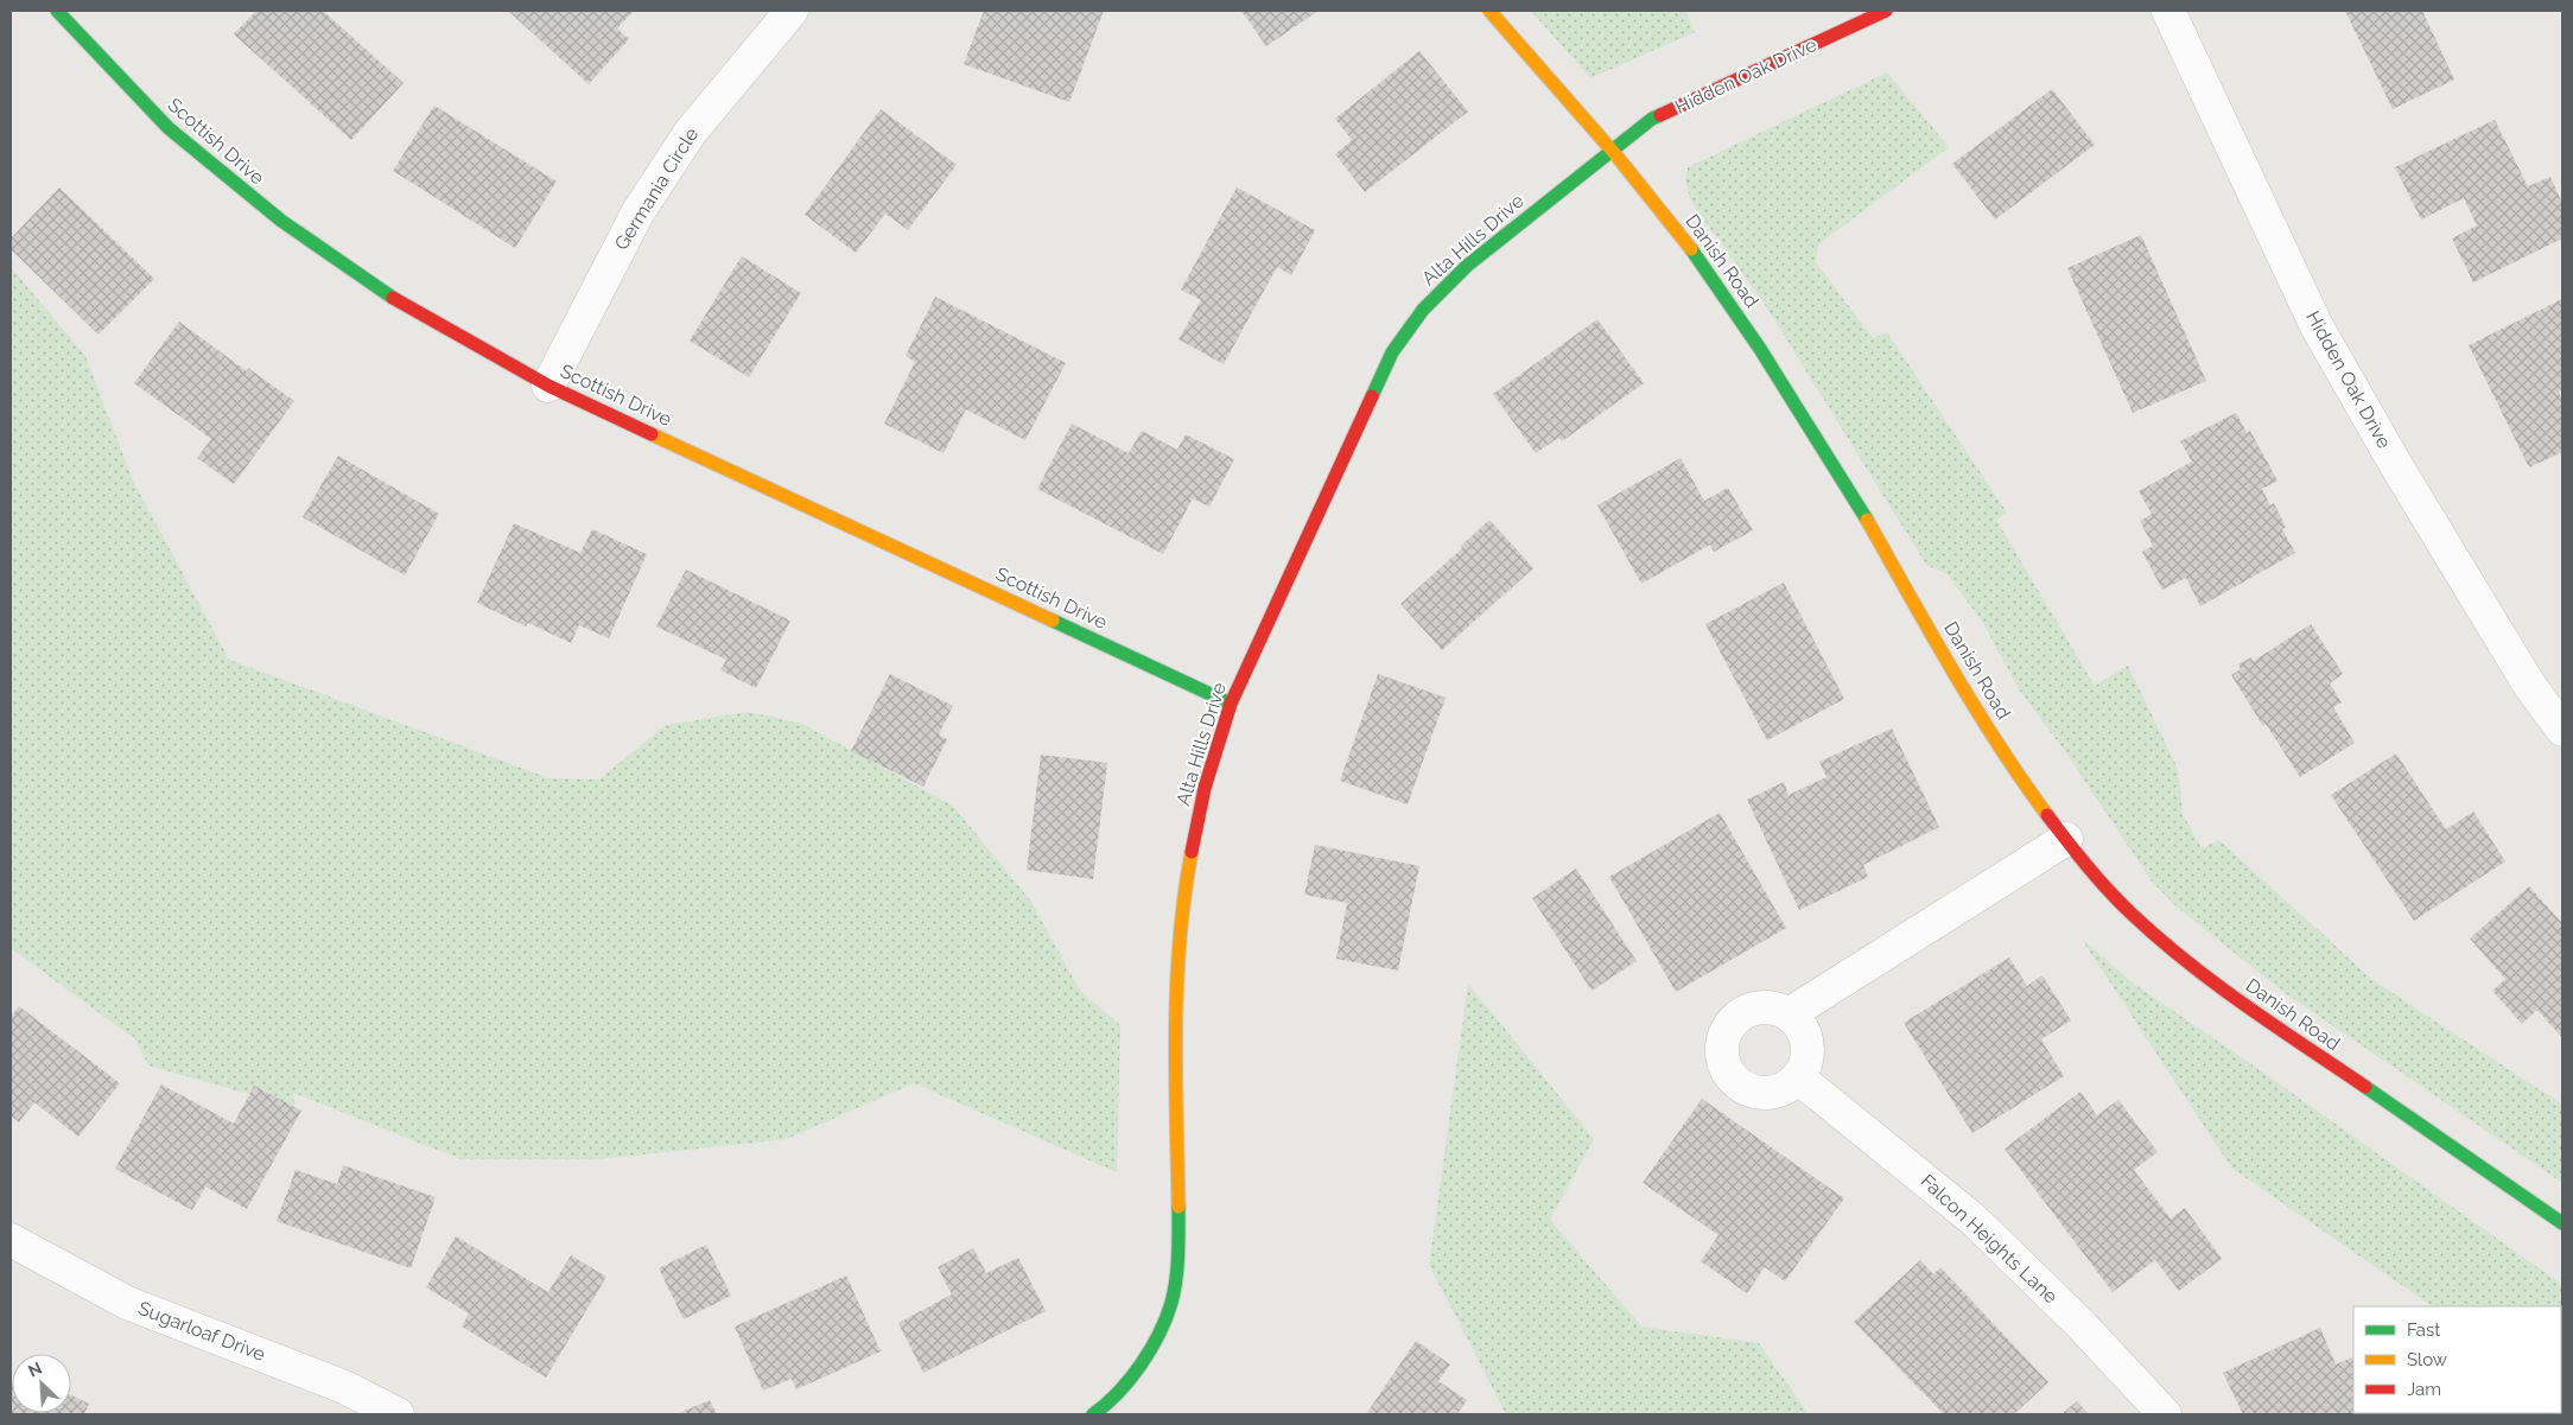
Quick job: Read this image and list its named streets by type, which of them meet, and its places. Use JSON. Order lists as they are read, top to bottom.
{
  "streets": {
    "street": [
      "Hidden Oak Drive",
      "Scottish Drive",
      "Germania Circle",
      "Alta Hills Drive",
      "Danish Road",
      "Falcon Heights Lane",
      "Sugarloaf Drive"
    ]
  },
  "crossings": [
    ["Hidden Oak Drive", "Alta Hills Drive"],
    ["Hidden Oak Drive", "Danish Road"],
    ["Scottish Drive", "Germania Circle"],
    ["Scottish Drive", "Alta Hills Drive"],
    ["Alta Hills Drive", "Danish Road"]
  ],
  "legend": ["Fast", "Slow", "Jam"],
  "north": "top left"
}
